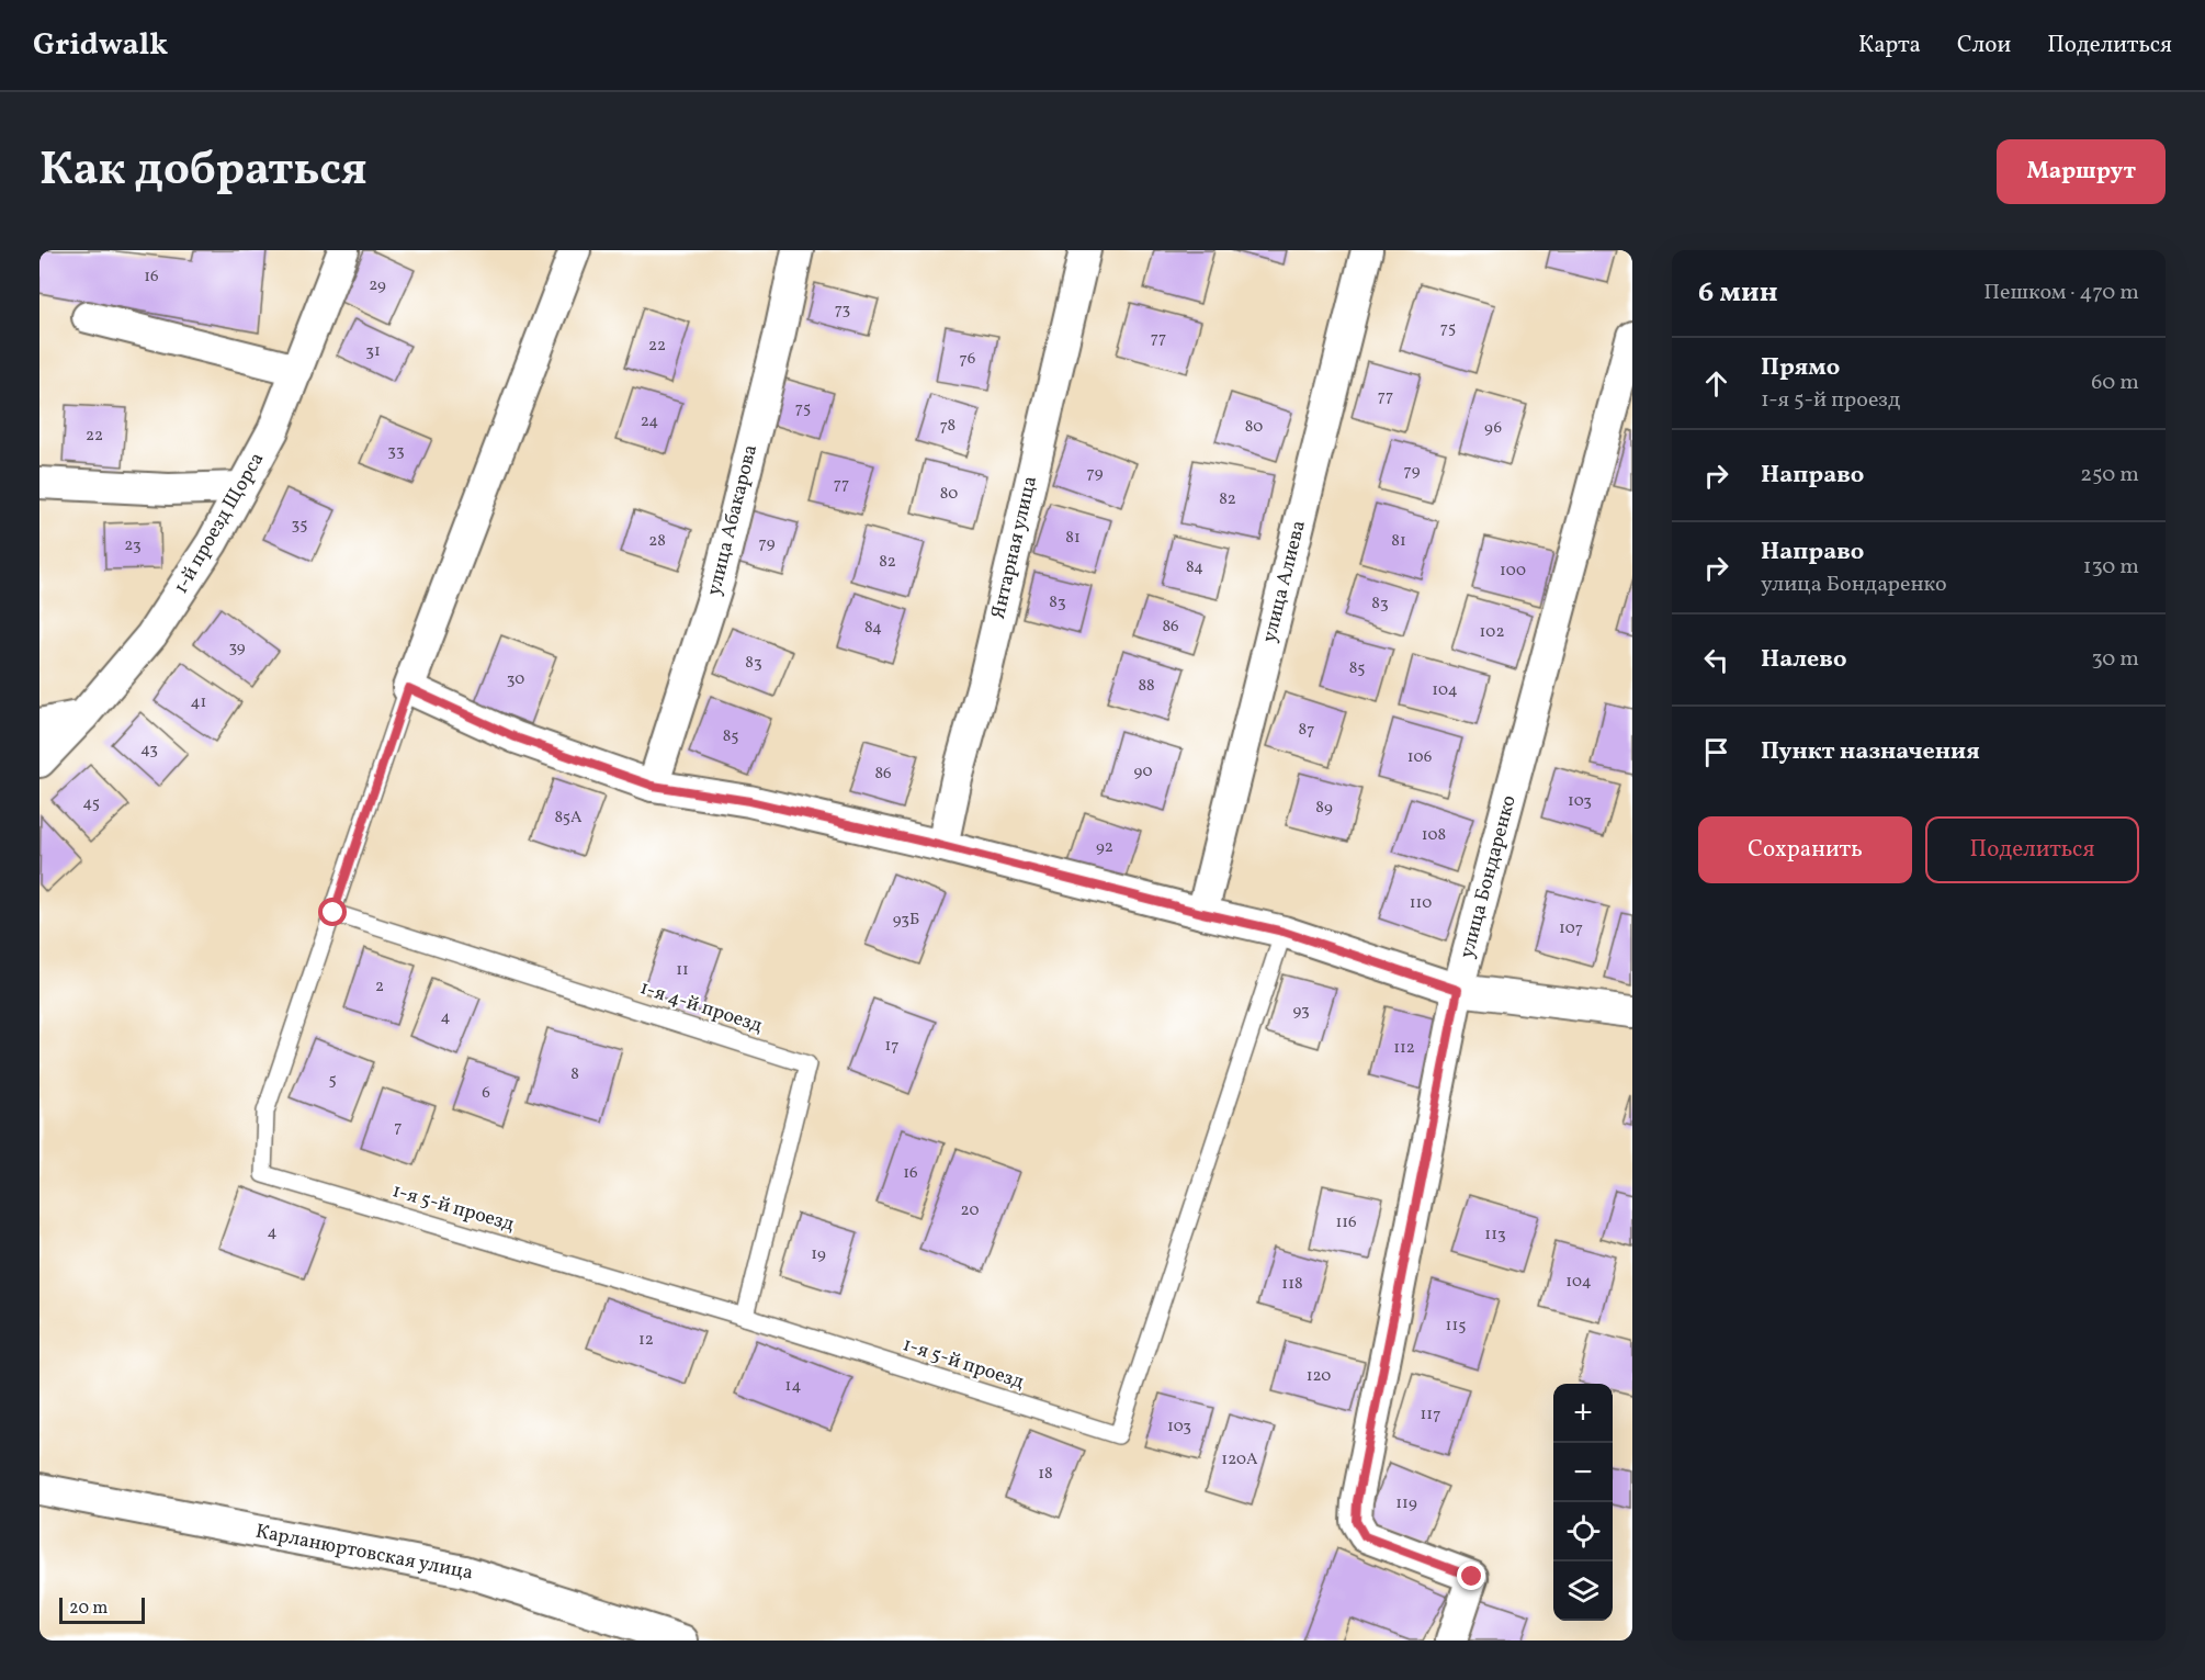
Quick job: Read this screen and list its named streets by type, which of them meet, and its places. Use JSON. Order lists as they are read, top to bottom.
{
  "streets": {
    "street": [
      "улица Абакарова",
      "1-й проезд Щорса",
      "Янтарная улица",
      "улица Алиева",
      "улица Бондаренко",
      "Карланюртовская улица"
    ],
    "lane": ["1-я 4-й проезд", "1-я 5-й проезд"]
  },
  "crossings": [
    ["1-я 4-й проезд", "1-я 5-й проезд"]
  ],
  "house_numbers": [
    "16",
    "29",
    "73",
    "75",
    "77",
    "22",
    "31",
    "76",
    "77",
    "75",
    "24",
    "78",
    "80",
    "96",
    "22",
    "33",
    "79",
    "79",
    "77",
    "80",
    "82",
    "35",
    "81",
    "28",
    "81",
    "79",
    "23",
    "82",
    "84",
    "100",
    "83",
    "83",
    "86",
    "84",
    "102",
    "39",
    "83",
    "85",
    "30",
    "88",
    "104",
    "41",
    "87",
    "85",
    "43",
    "106",
    "90",
    "86",
    "103",
    "45",
    "89",
    "85А",
    "108",
    "92",
    "110",
    "93Б",
    "107",
    "11",
    "2",
    "93",
    "4",
    "17",
    "112",
    "8",
    "5",
    "6",
    "7",
    "16",
    "20",
    "116",
    "4",
    "113",
    "19",
    "104",
    "118",
    "115",
    "12",
    "120",
    "14",
    "117",
    "103",
    "120А",
    "18",
    "119"
  ],
  "scale_bar": "20 m",
  "page": {
    "header": "Gridwalk",
    "nav": ["Карта", "Слои", "Поделиться"],
    "title": "Как добраться",
    "buttons": [
      "Маршрут",
      ["Сохранить", "Поделиться"]
    ],
    "heading": ["6 мин", "Пешком · 470 m"],
    "list": [
      ["Прямо", "1-я 5-й проезд", "60 m"],
      ["Направо", "250 m"],
      ["Направо", "улица Бондаренко", "130 m"],
      ["Налево", "30 m"],
      "Пункт назначения"
    ],
    "map_buttons": ["+", "−"],
    "scale": "20 m"
  }
}
